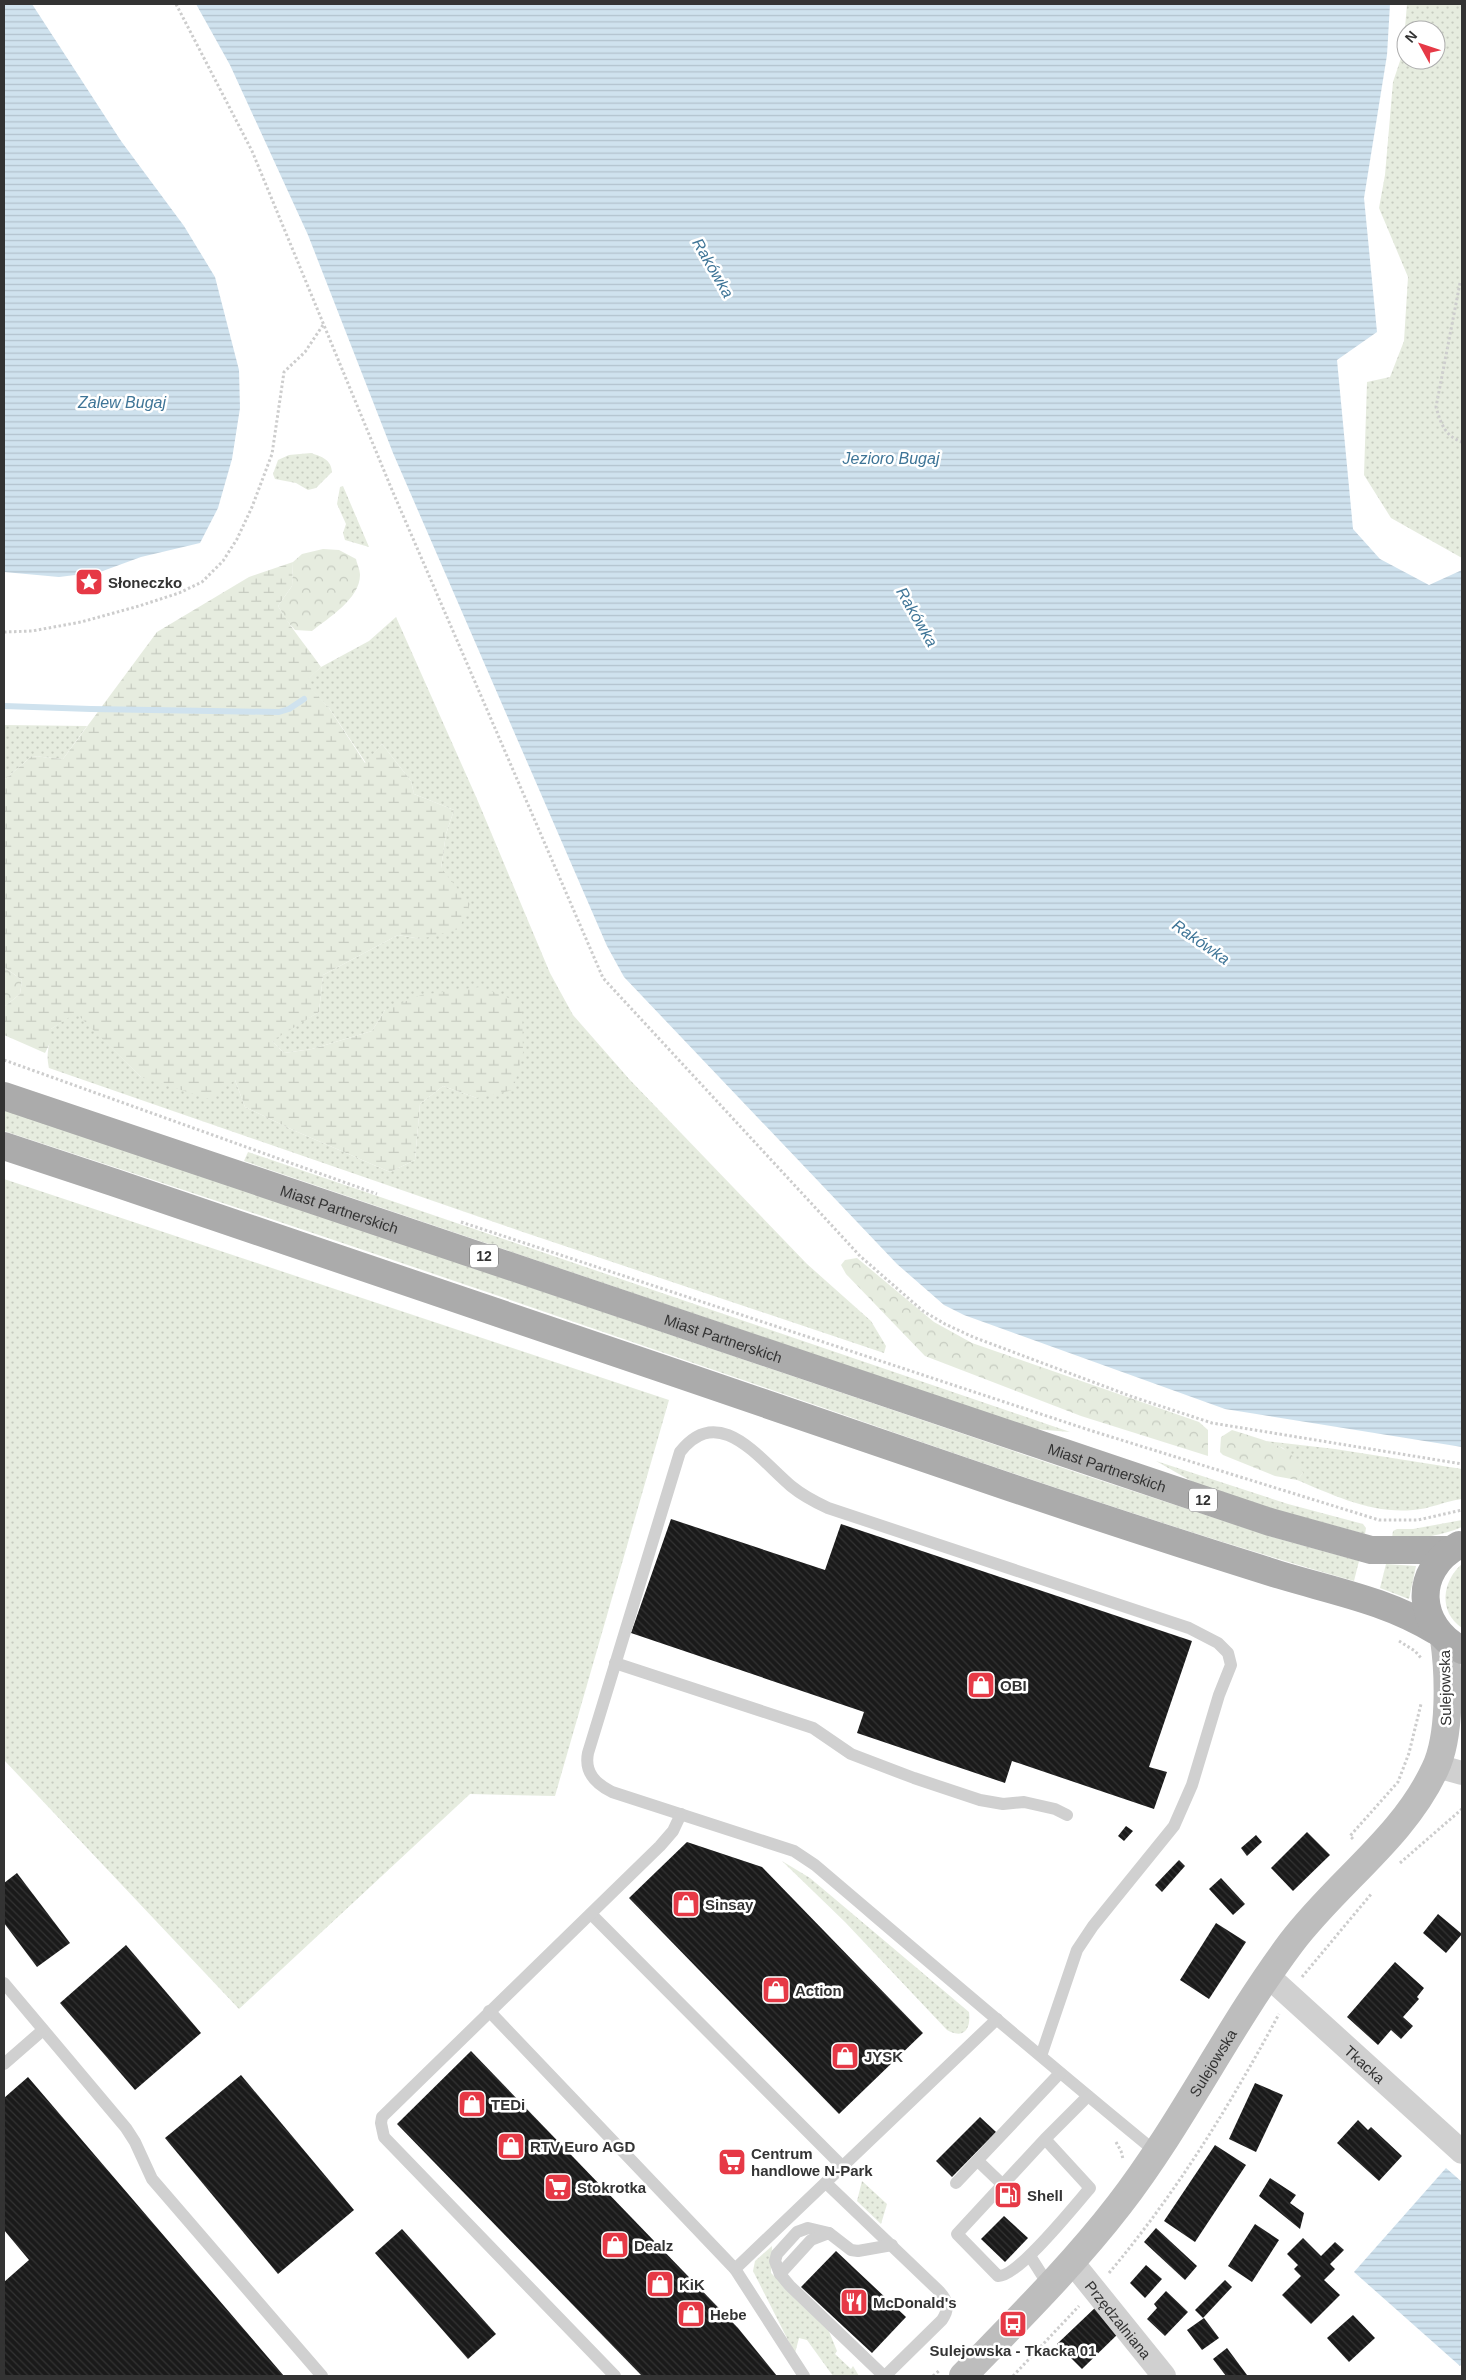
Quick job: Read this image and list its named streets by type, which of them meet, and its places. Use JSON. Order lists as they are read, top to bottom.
{
  "streets": {
    "main road": ["Miast Partnerskich", "12", "Sulejowska"],
    "street": ["Tkacka", "Przędzalniana"]
  },
  "crossings": [
    ["Miast Partnerskich", "12"],
    ["12", "Sulejowska"],
    ["Sulejowska", "Tkacka"],
    ["Sulejowska", "Przędzalniana"]
  ],
  "water": ["Rakówka", "Zalew Bugaj", "Jezioro Bugaj"],
  "places": {
    "place": ["Słoneczko"],
    "shop": [
      "OBI",
      "Sinsay",
      "Action",
      "JYSK",
      "TEDi",
      "RTV Euro AGD",
      "Dealz",
      "KiK",
      "Hebe"
    ],
    "supermarket": ["Centrum handlowe N-Park", "Stokrotka"],
    "fuel station": ["Shell"],
    "restaurant": ["McDonald's"],
    "bus stop": ["Sulejowska - Tkacka 01"]
  },
  "north": "top left"
}
